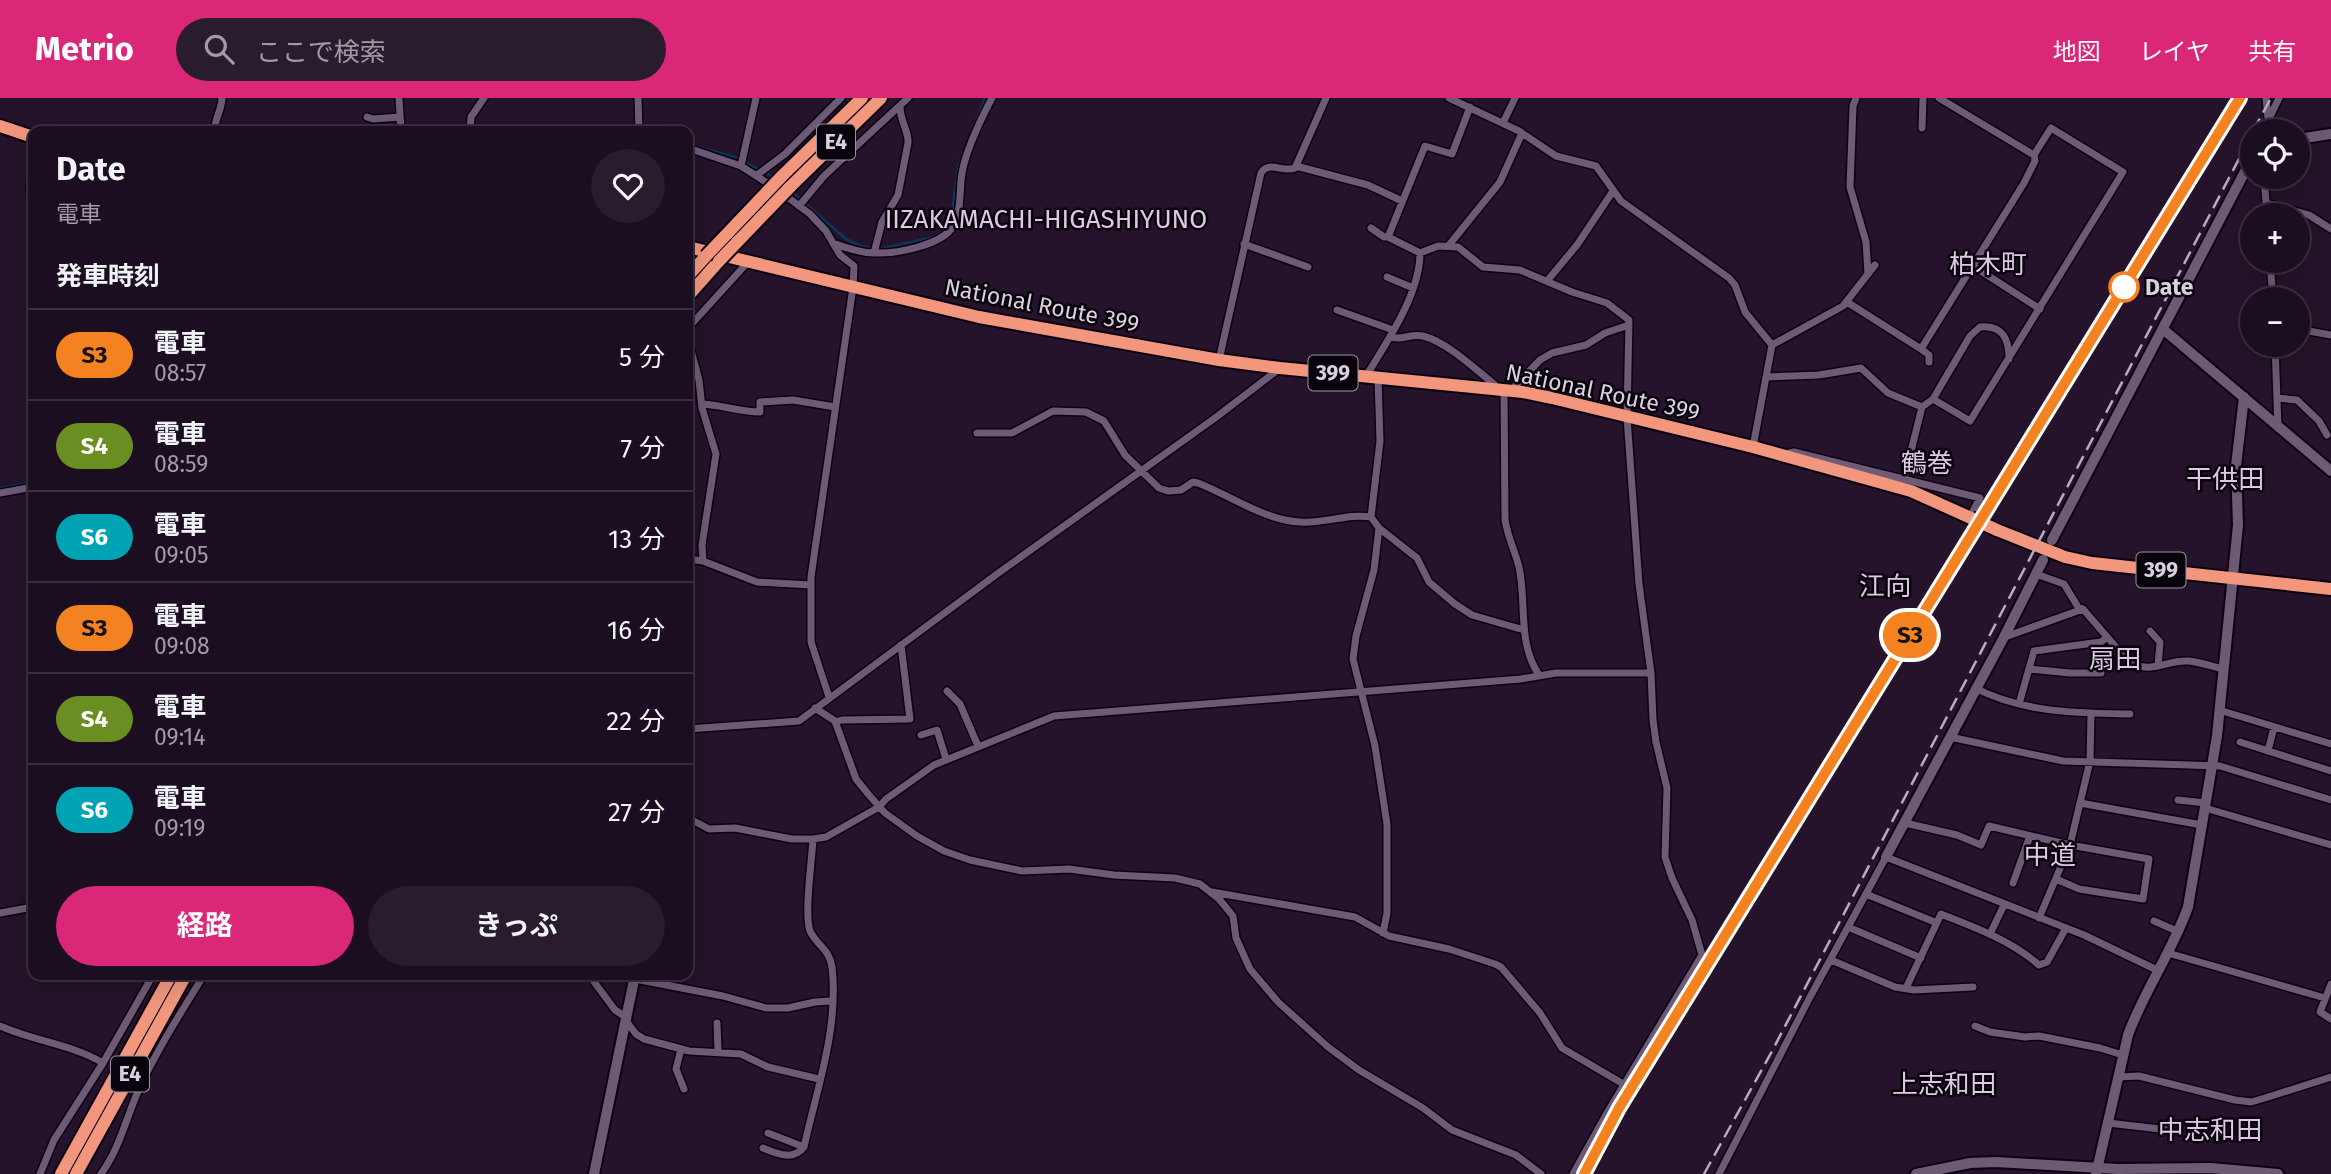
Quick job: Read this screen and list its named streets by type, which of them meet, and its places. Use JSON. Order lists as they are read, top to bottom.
{
  "streets": {
    "highway": ["E4", "National Route 399", "399"]
  },
  "districts": [
    "IIZAKAMACHI-HIGASHIYUNO",
    "柏木町",
    "鶴巻",
    "干供田",
    "江向",
    "扇田",
    "中道",
    "上志和田",
    "中志和田"
  ],
  "places": ["Date"],
  "page": {
    "header": "Metrio",
    "search": "ここで検索",
    "nav": ["地図", "レイヤ", "共有"],
    "on_map": "S3",
    "map_buttons": ["+", "−"],
    "heading": [
      ["Date", "電車"],
      "発車時刻"
    ],
    "list": [
      {
        "mark": "S3",
        "name": "電車",
        "note": "08:57",
        "value": "5 分"
      },
      {
        "mark": "S4",
        "name": "電車",
        "note": "08:59",
        "value": "7 分"
      },
      {
        "mark": "S6",
        "name": "電車",
        "note": "09:05",
        "value": "13 分"
      },
      {
        "mark": "S3",
        "name": "電車",
        "note": "09:08",
        "value": "16 分"
      },
      {
        "mark": "S4",
        "name": "電車",
        "note": "09:14",
        "value": "22 分"
      },
      {
        "mark": "S6",
        "name": "電車",
        "note": "09:19",
        "value": "27 分"
      }
    ],
    "buttons": ["経路", "きっぷ"]
  }
}
